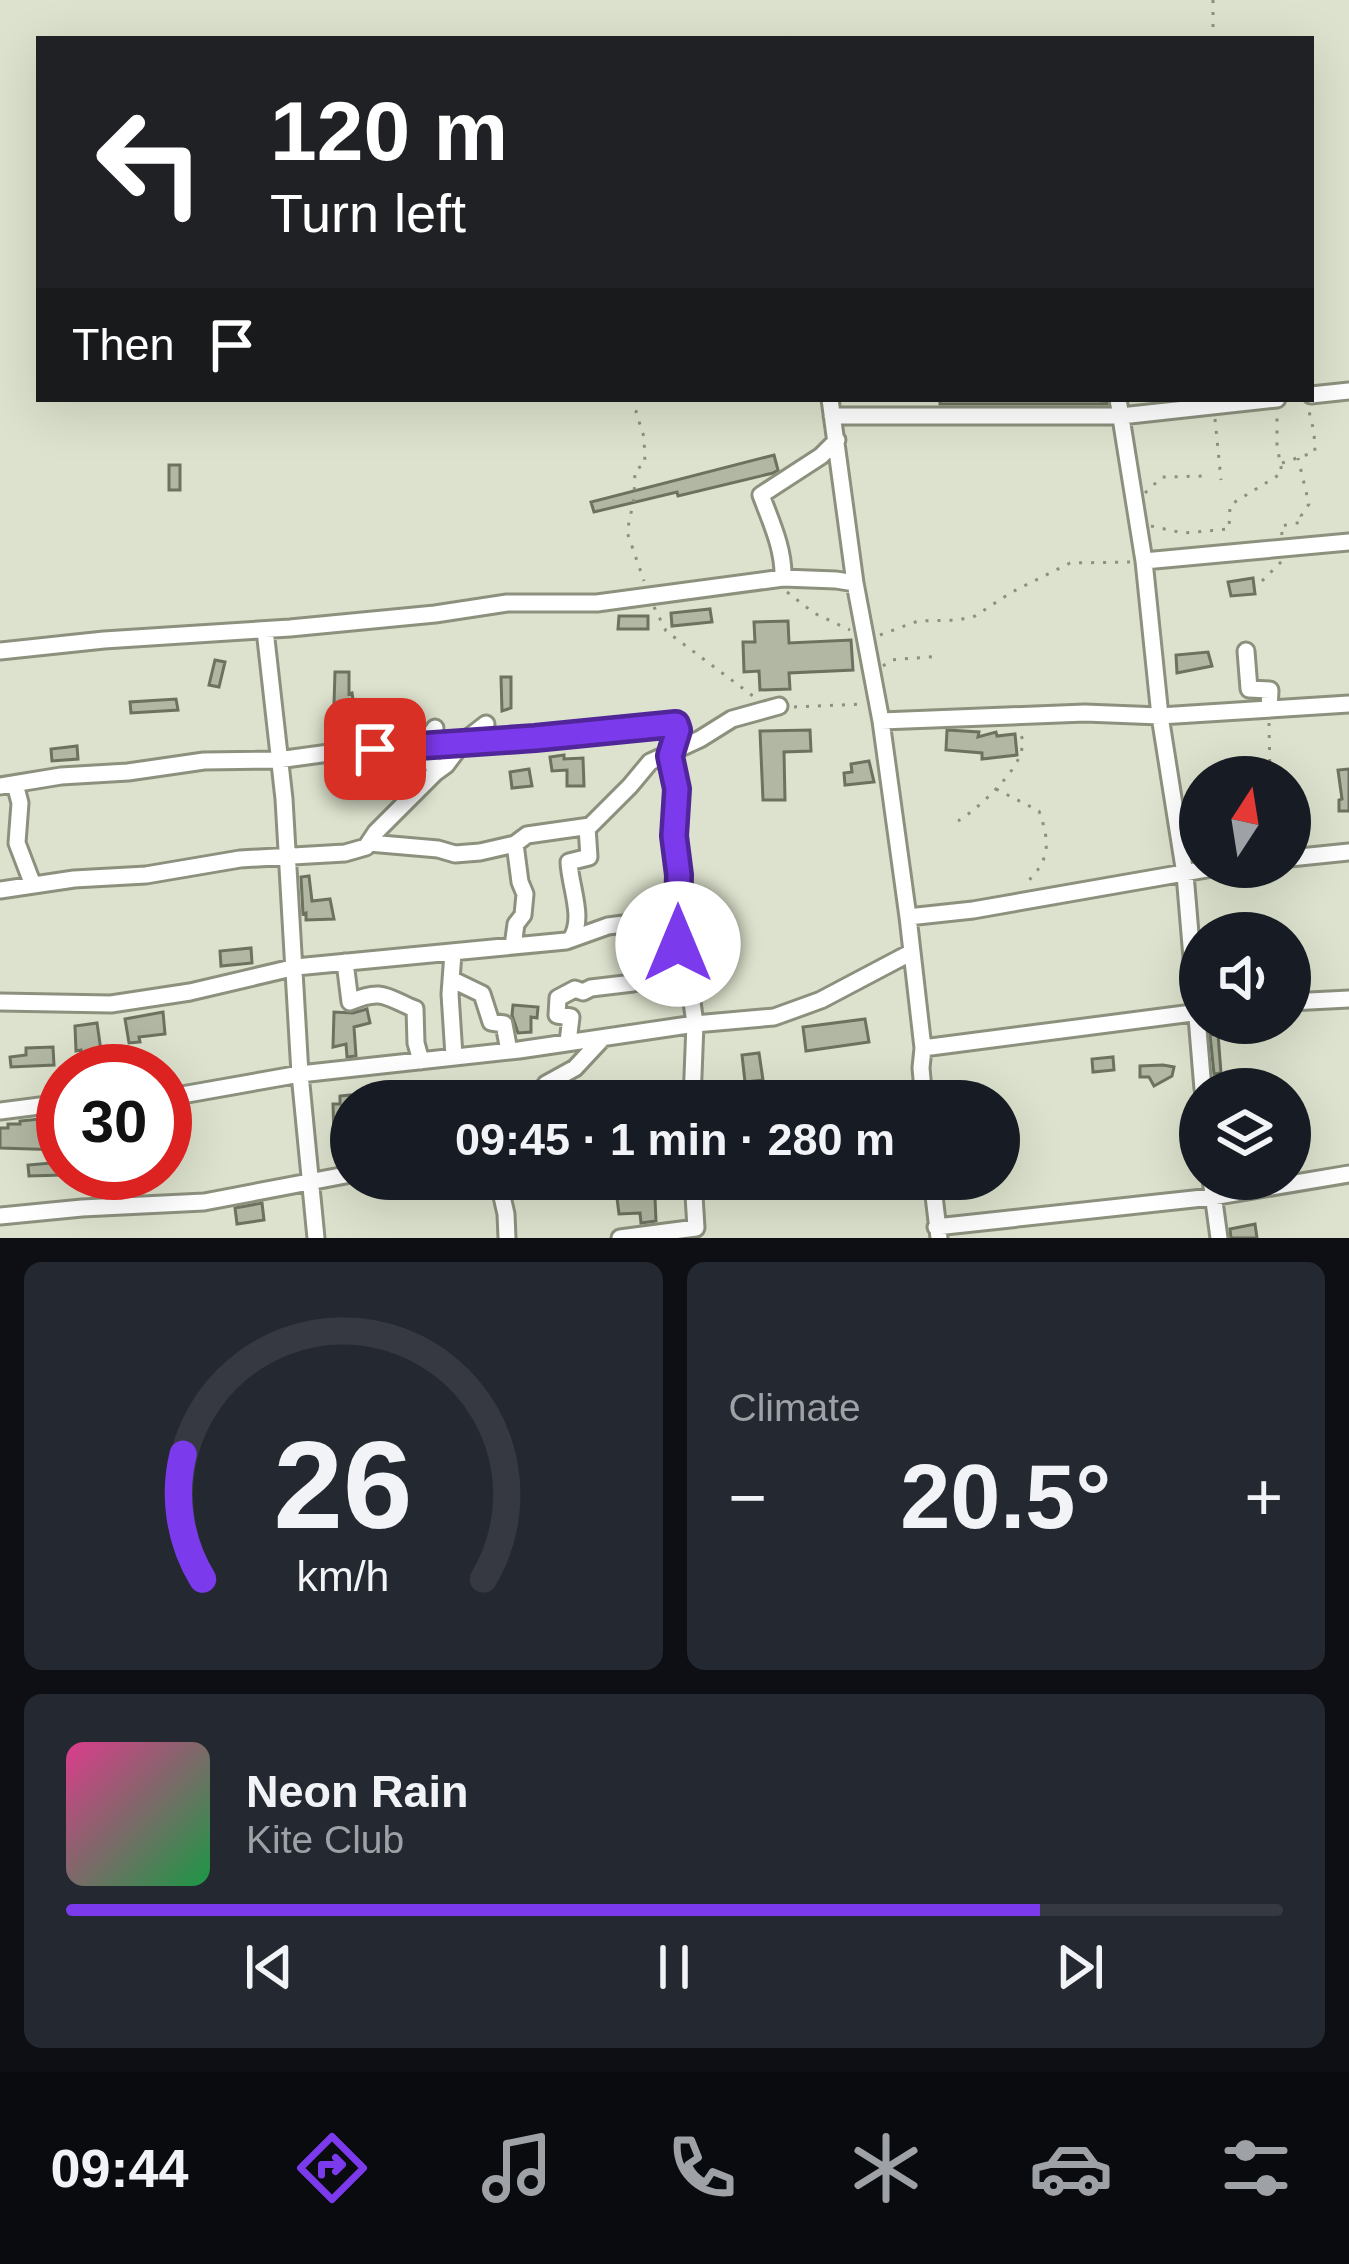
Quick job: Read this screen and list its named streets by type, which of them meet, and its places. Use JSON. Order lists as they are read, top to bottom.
{
  "north": "top",
  "page": {
    "turn": ["120 m", "Turn left"],
    "then": "Then",
    "limit": "30",
    "trip": "09:45 · 1 min · 280 m",
    "tile": "Climate",
    "heat": ["−", "20.5°", "+"],
    "song": ["Neon Rain", "Kite Club"],
    "tabs": "09:44",
    "gauge": ["26", "km/h"]
  }
}
